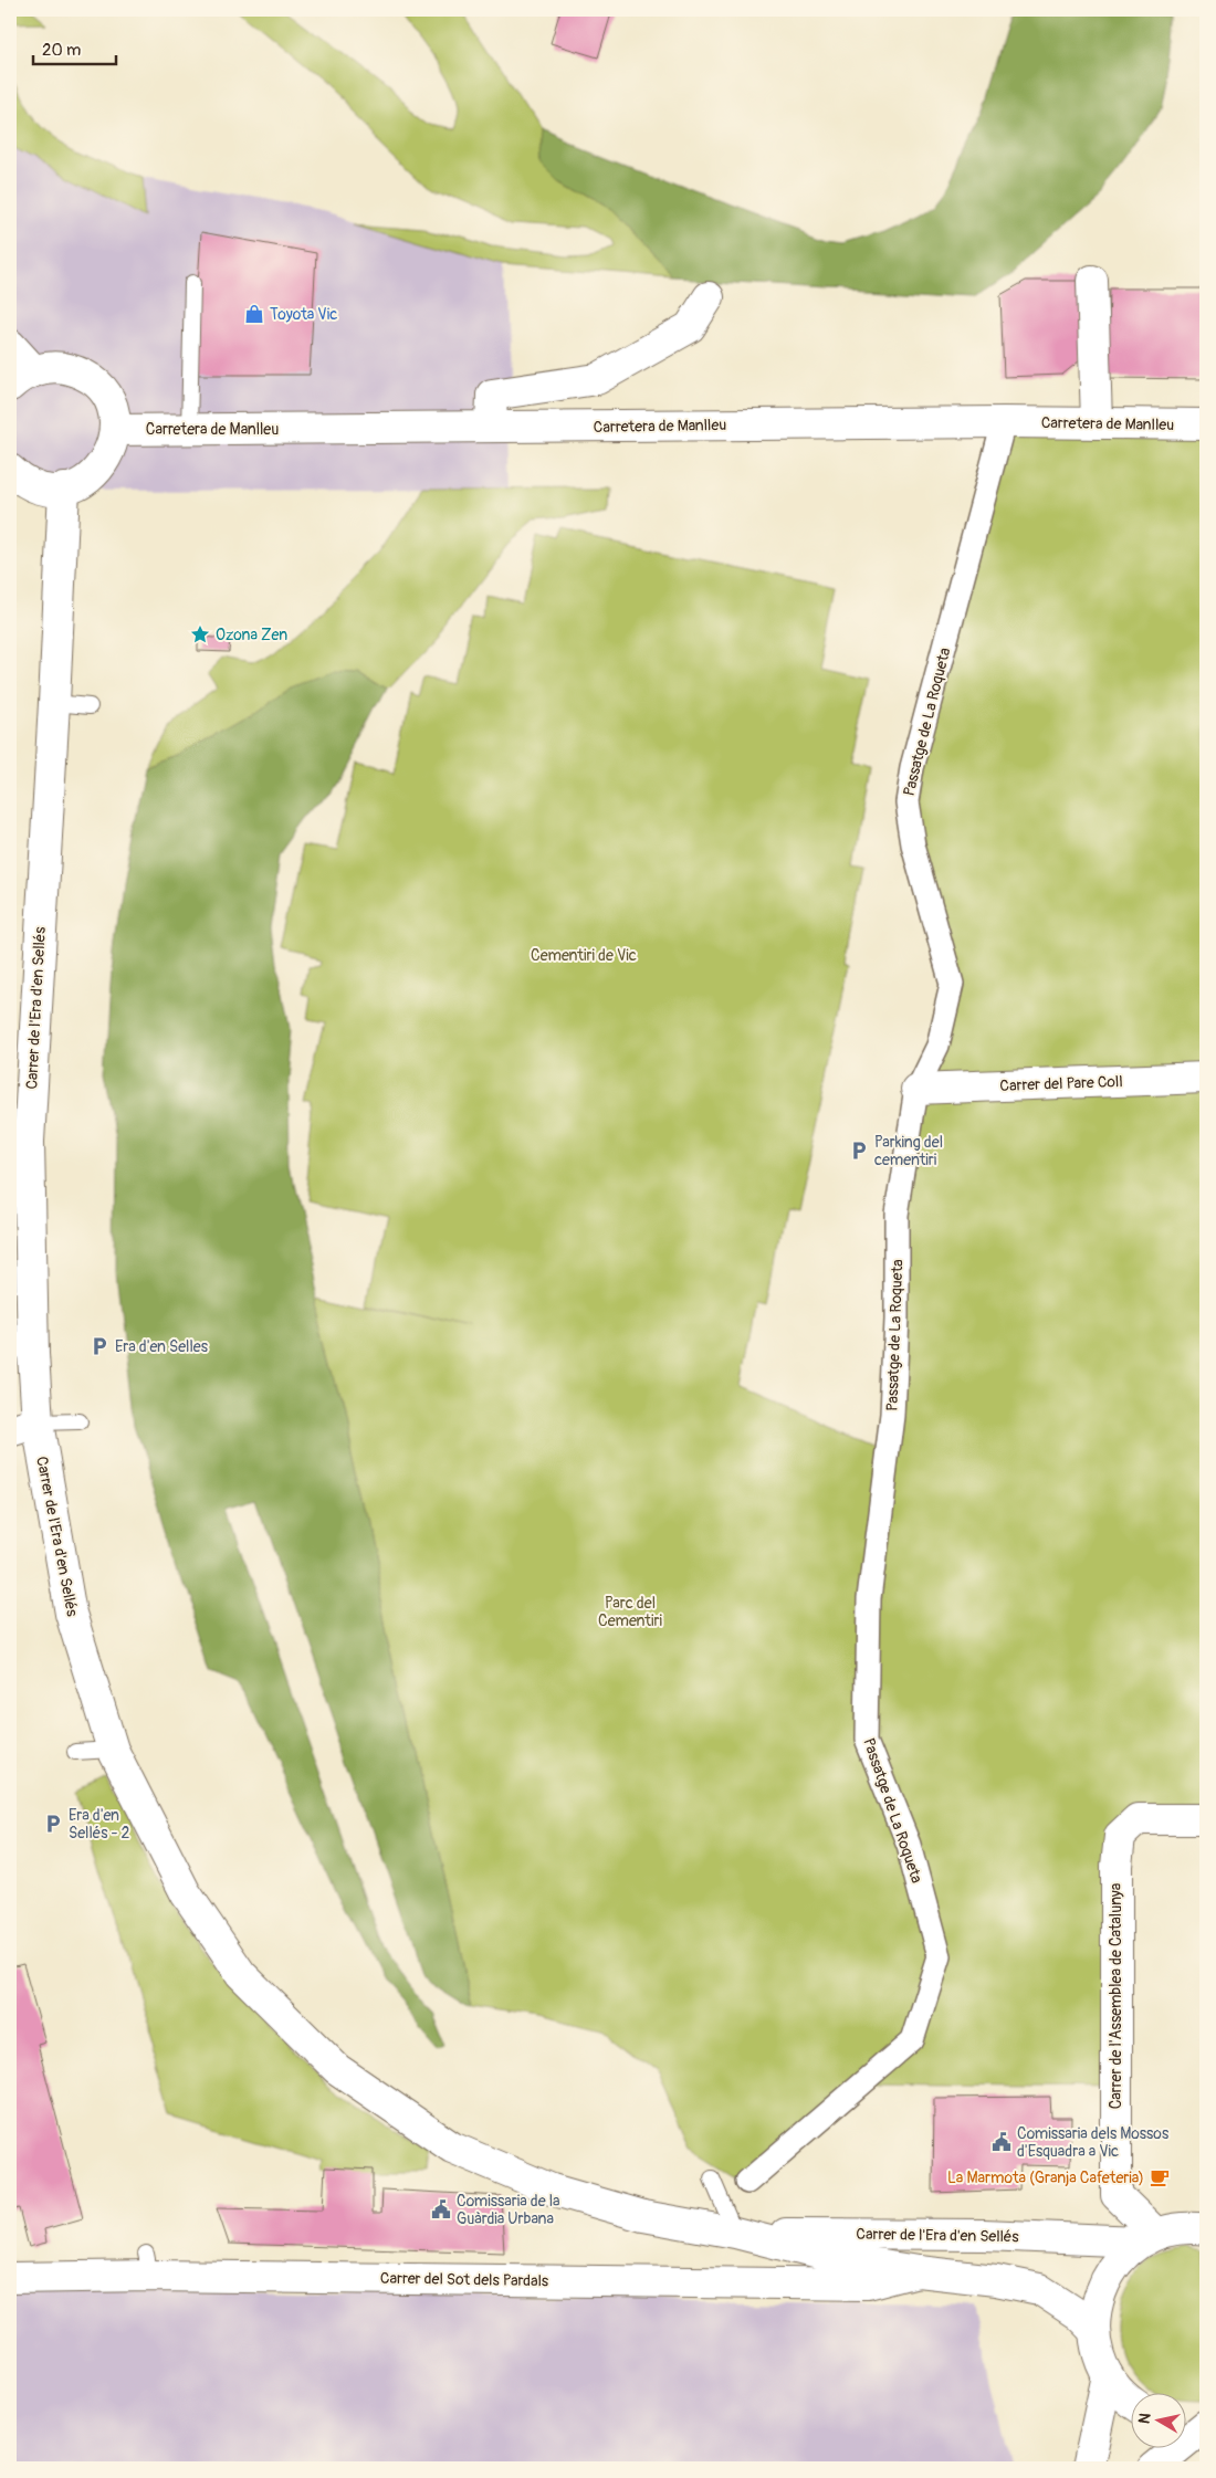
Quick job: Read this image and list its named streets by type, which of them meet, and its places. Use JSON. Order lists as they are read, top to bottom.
{
  "streets": {
    "street": [
      "Carretera de Manlleu",
      "Passatge de La Roqueta",
      "Carrer de l'Era d'en Sellés",
      "Carrer del Pare Coll",
      "Carrer de l'Assemblea de Catalunya",
      "Carrer del Sot dels Pardals"
    ]
  },
  "crossings": [
    ["Carretera de Manlleu", "Passatge de La Roqueta"],
    ["Passatge de La Roqueta", "Carrer del Pare Coll"],
    ["Carrer de l'Era d'en Sellés", "Carrer de l'Assemblea de Catalunya"],
    ["Carrer de l'Era d'en Sellés", "Carrer del Sot dels Pardals"]
  ],
  "parks": ["Cementiri de Vic", "Parc del Cementiri"],
  "places": {
    "shop": ["Toyota Vic"],
    "place": ["Ozona Zen"],
    "parking": ["Parking del cementiri", "Era d'en Selles", "Era d'en Sellés - 2"],
    "public building": ["Comissaria dels Mossos d'Esquadra a Vic", "Comissaria de la Guàrdia Urbana"],
    "cafe": ["La Marmota (Granja Cafeteria)"]
  },
  "scale_bar": "20 m",
  "north": "left"
}
